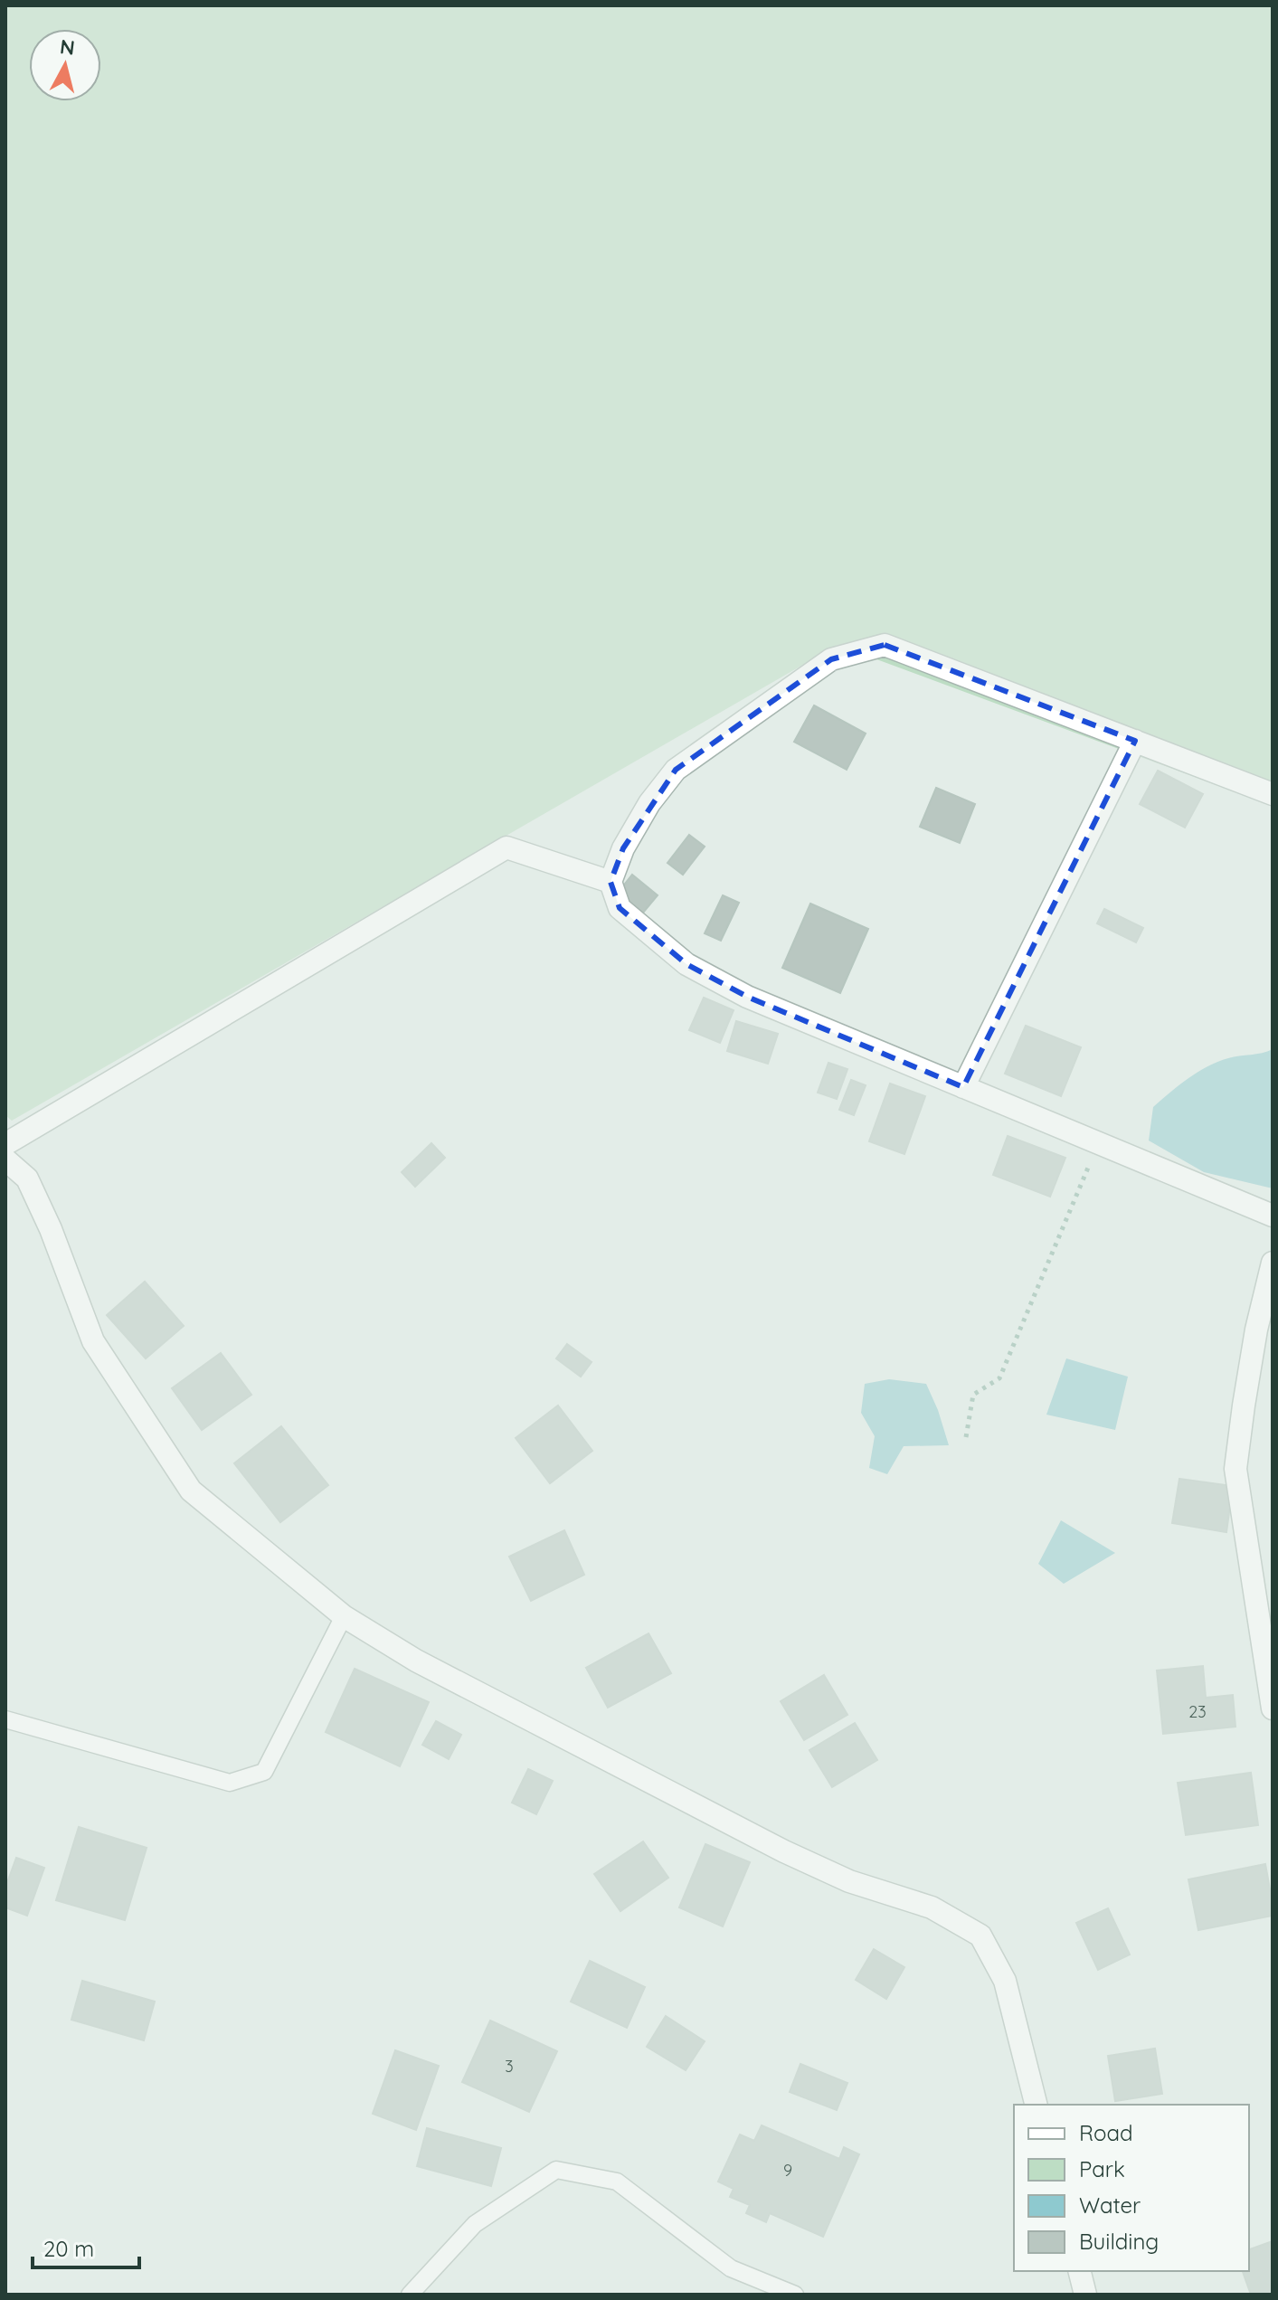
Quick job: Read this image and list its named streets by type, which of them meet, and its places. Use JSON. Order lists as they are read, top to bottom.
{
  "house_numbers": ["23", "3", "9"],
  "legend": [
    "Road",
    "Park",
    "Water",
    "Building"
  ],
  "scale_bar": "20 m",
  "north": "top"
}
